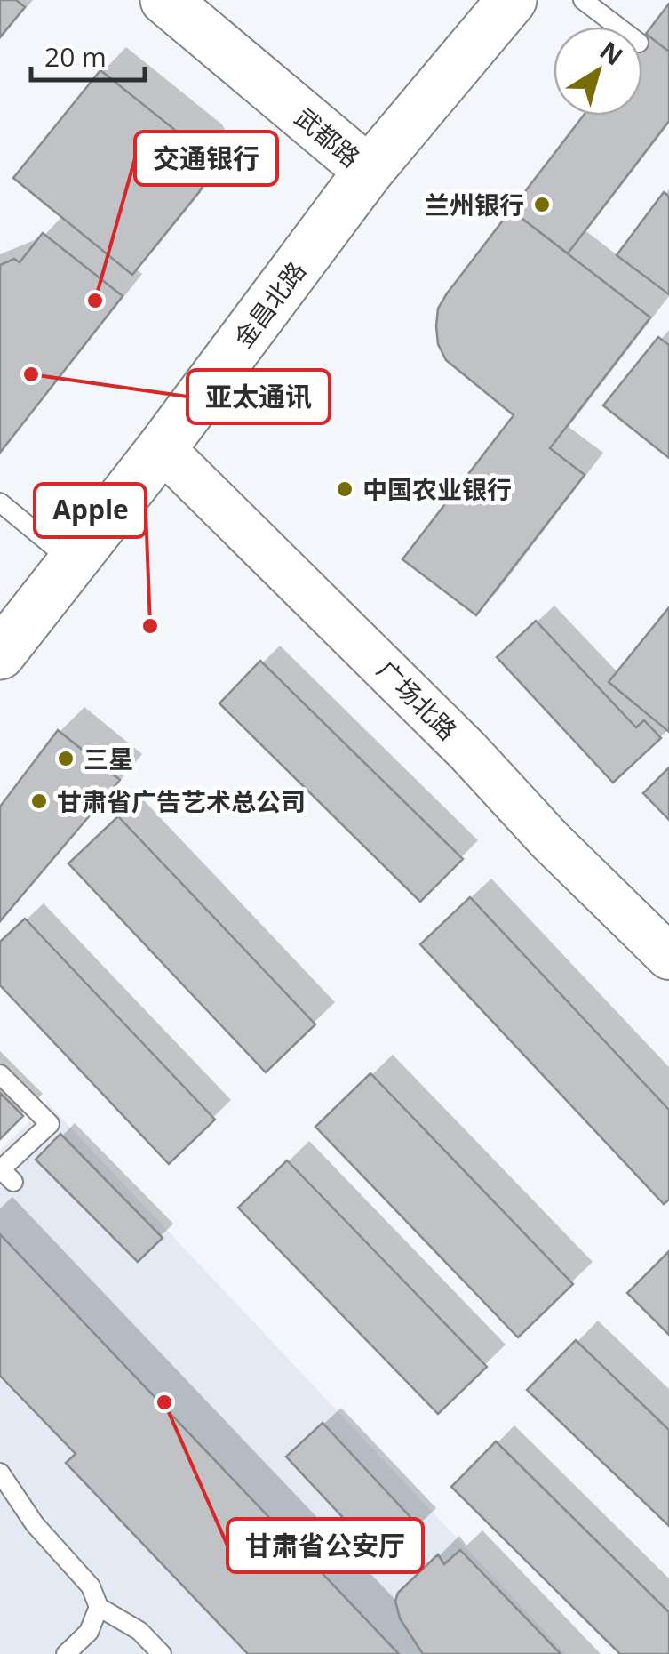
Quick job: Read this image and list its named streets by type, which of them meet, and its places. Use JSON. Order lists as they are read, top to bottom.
{
  "streets": {
    "main road": ["武都路", "金昌北路"],
    "street": ["广场北路"]
  },
  "crossings": [
    ["武都路", "金昌北路"],
    ["金昌北路", "广场北路"]
  ],
  "places": [
    "兰州银行",
    "交通银行",
    "亚太通讯",
    "中国农业银行",
    "Apple",
    "三星",
    "甘肃省广告艺术总公司",
    "甘肃省公安厅"
  ],
  "scale_bar": "20 m",
  "north": "top right"
}
